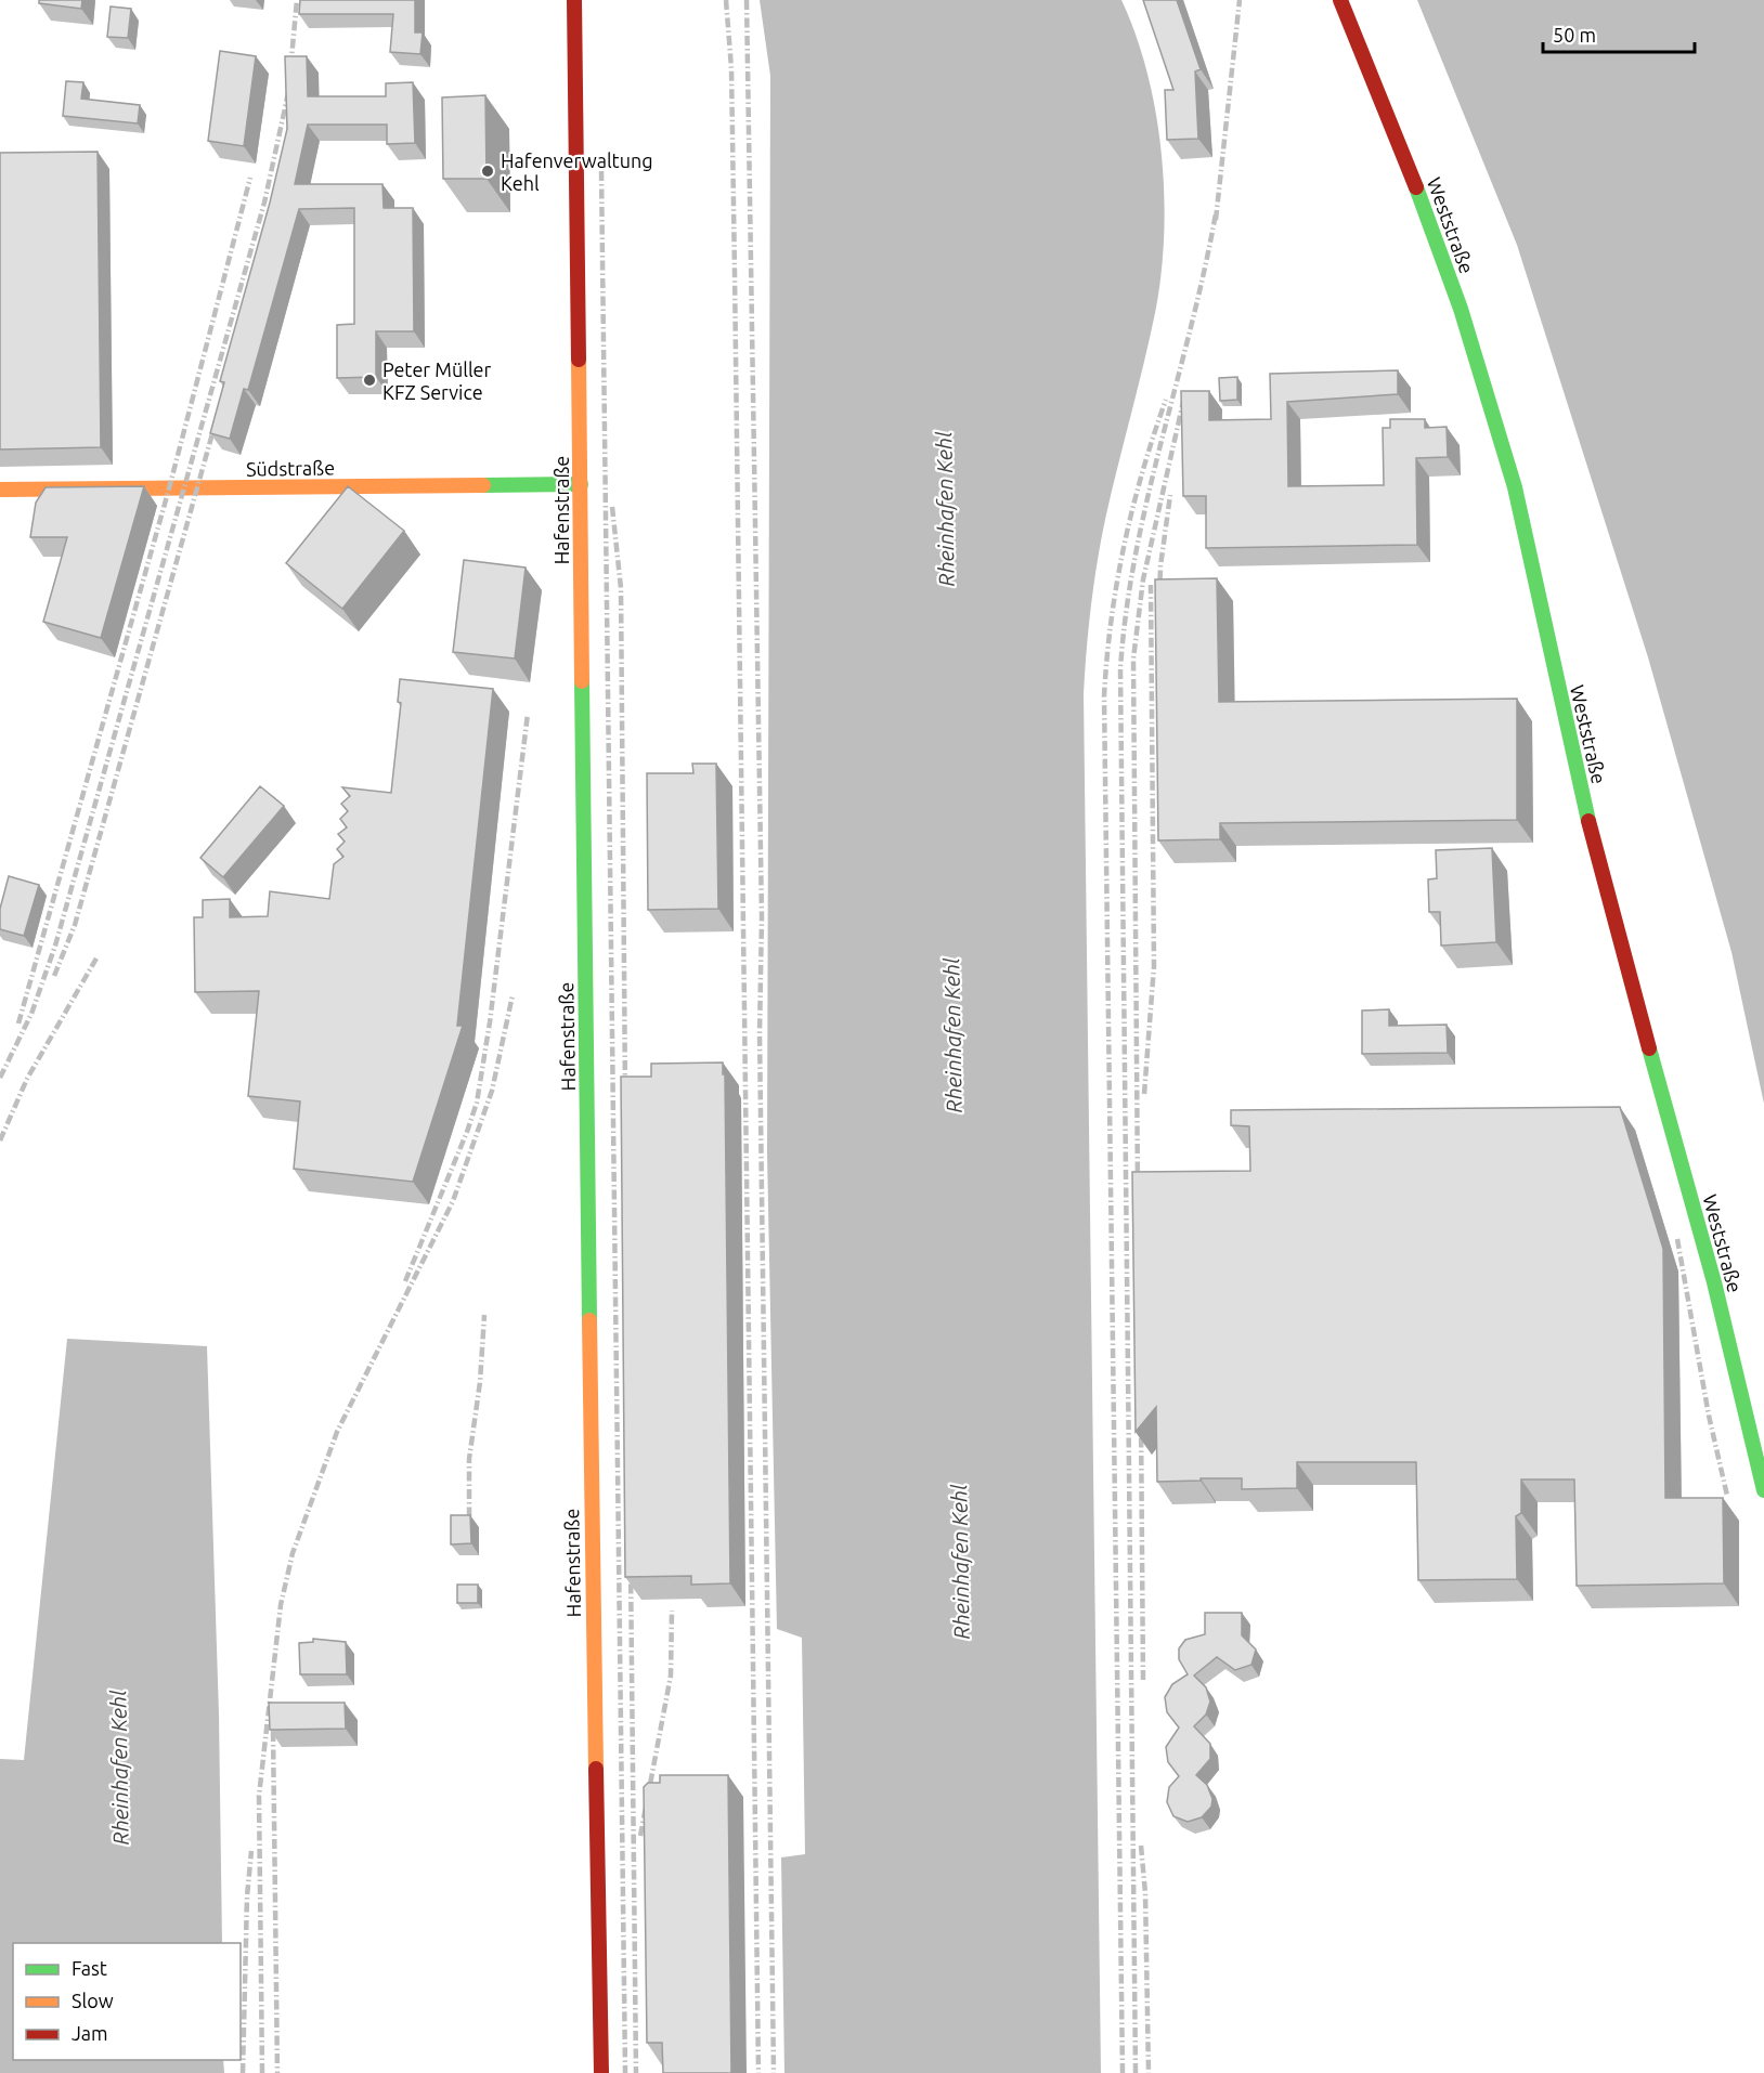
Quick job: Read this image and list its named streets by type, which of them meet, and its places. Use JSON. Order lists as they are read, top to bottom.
{
  "streets": {
    "street": ["Weststraße", "Südstraße", "Hafenstraße"]
  },
  "crossings": [
    ["Südstraße", "Hafenstraße"]
  ],
  "water": ["Rheinhafen Kehl"],
  "places": ["Hafenverwaltung Kehl", "Peter Müller KFZ Service"],
  "legend": ["Fast", "Slow", "Jam"],
  "scale_bar": "50 m"
}
